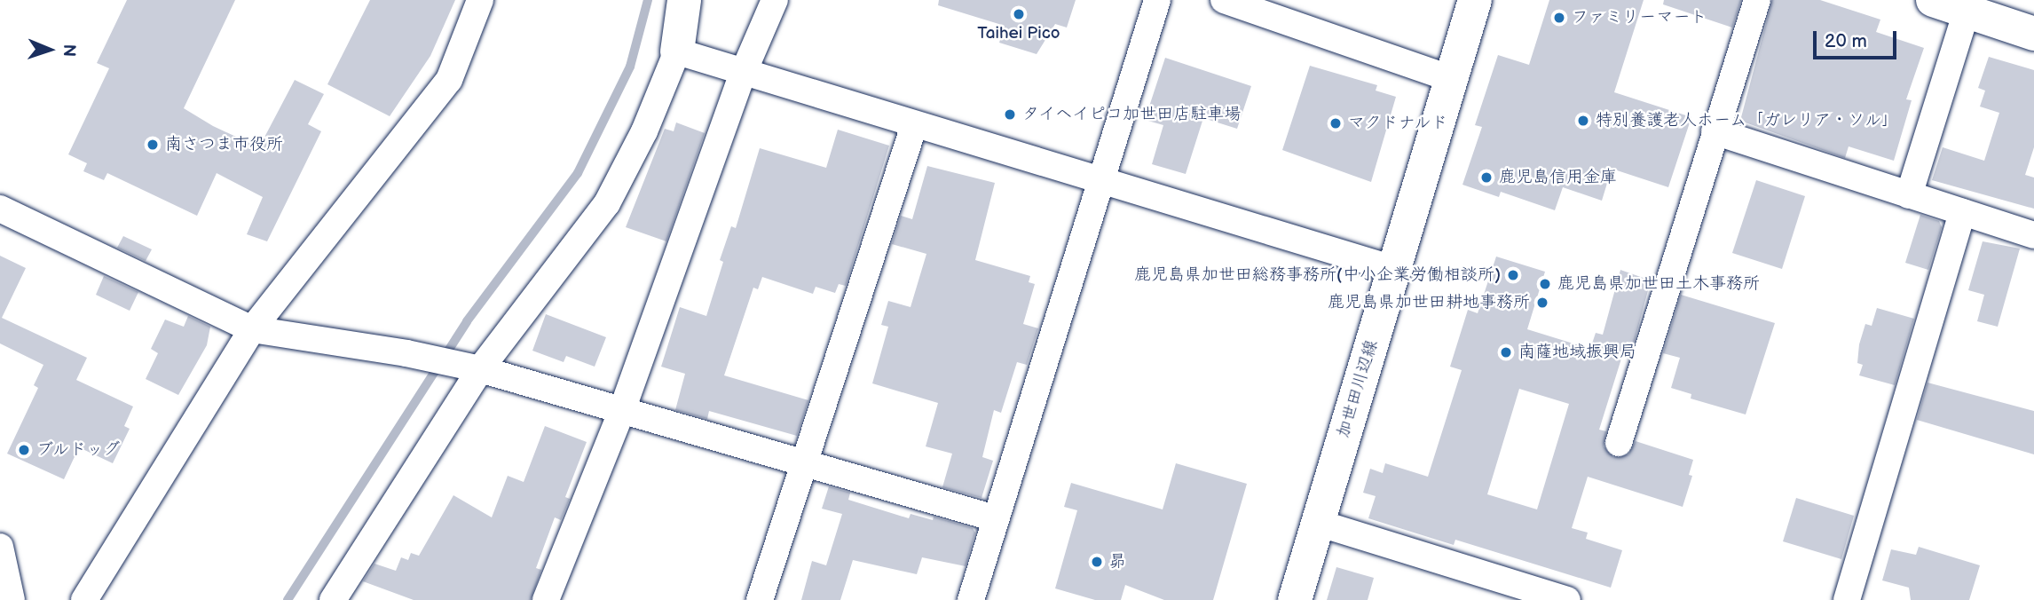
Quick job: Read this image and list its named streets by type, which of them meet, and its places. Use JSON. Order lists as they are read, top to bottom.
{
  "streets": {
    "main road": ["加世田川辺線"]
  },
  "places": [
    "Taihei Pico",
    "ファミリーマート",
    "タイヘイピコ加世田店駐車場",
    "特別養護老人ホーム「ガレリア・ソル」",
    "マクドナルド",
    "南さつま市役所",
    "鹿児島信用金庫",
    "鹿児島県加世田総務事務所(中小企業労働相談所)",
    "鹿児島県加世田土木事務所",
    "鹿児島県加世田耕地事務所",
    "南薩地域振興局",
    "ブルドッグ",
    "昴"
  ],
  "scale_bar": "20 m",
  "north": "right"
}
